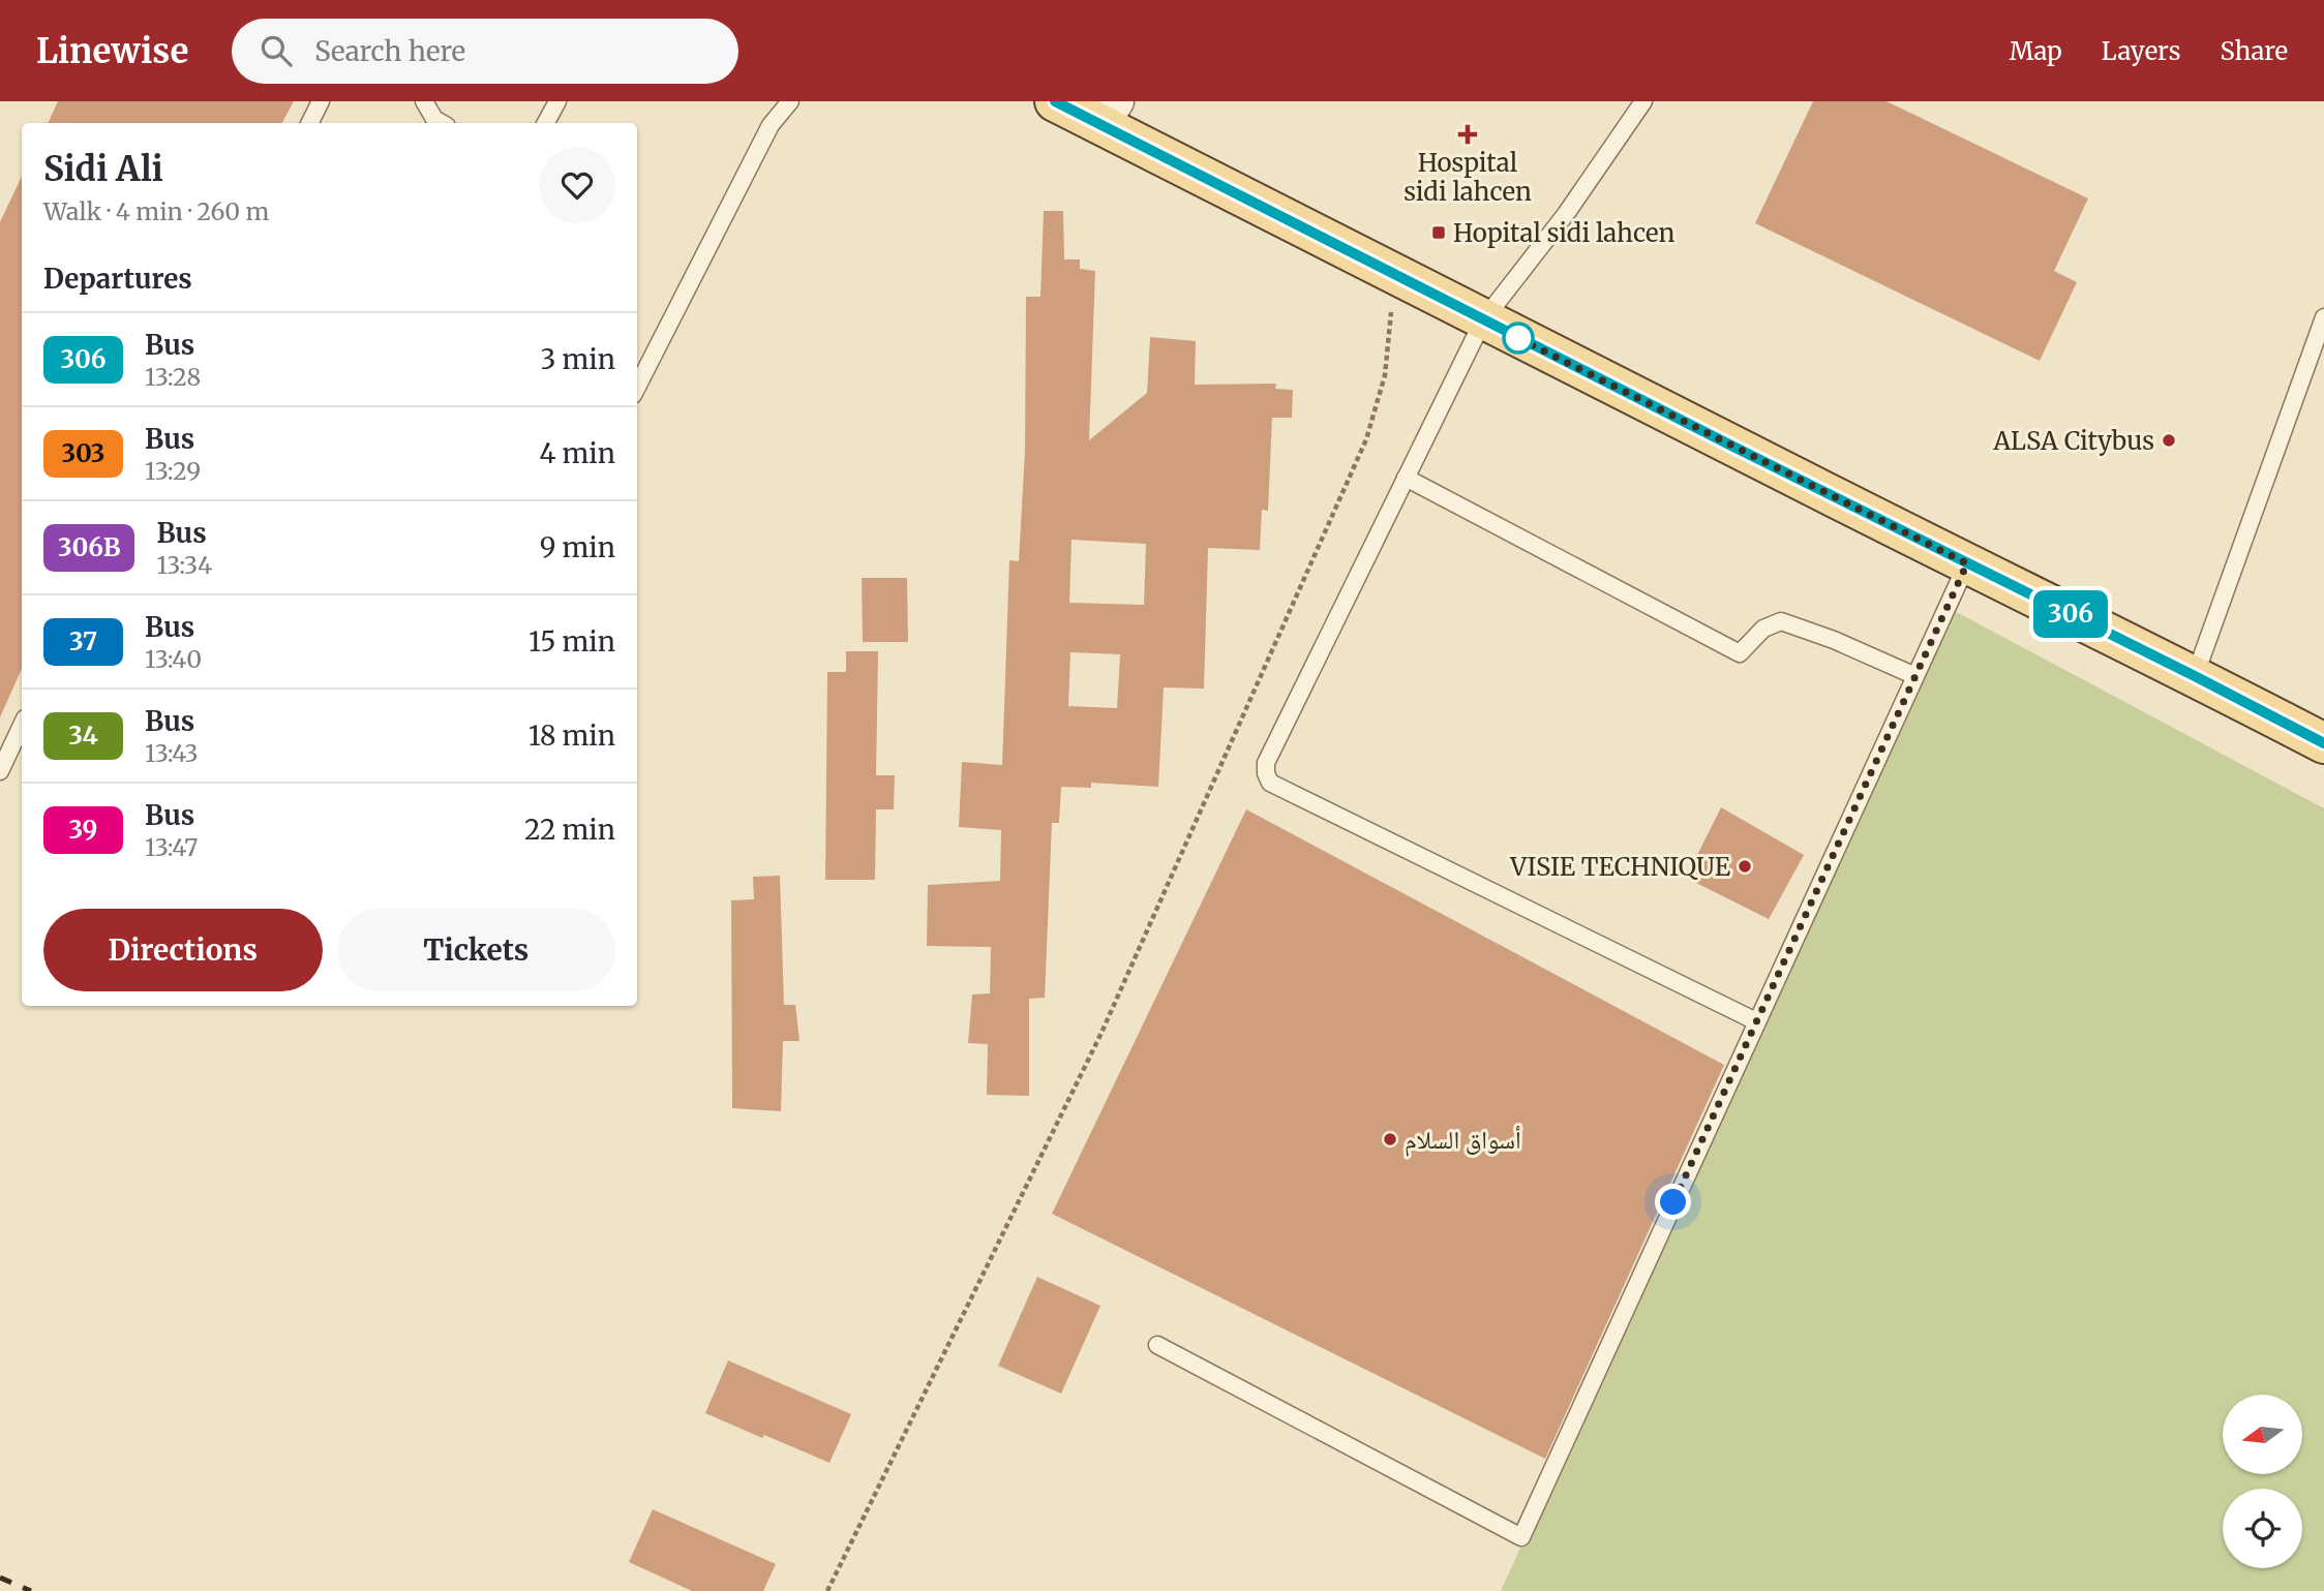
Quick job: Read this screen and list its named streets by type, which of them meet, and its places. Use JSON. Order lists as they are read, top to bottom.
{
  "places": {
    "health": ["Hospital sidi lahcen"],
    "transit": ["Hopital sidi lahcen"],
    "other": ["ALSA Citybus", "VISIE TECHNIQUE", "أسواق السلام"]
  },
  "lines": ["bus line 306"],
  "north": "left",
  "page": {
    "header": "Linewise",
    "search": "Search here",
    "nav": ["Map", "Layers", "Share"],
    "on_map": "306",
    "heading": [
      ["Sidi Ali", "Walk · 4 min · 260 m"],
      "Departures"
    ],
    "list": [
      {
        "mark": "306",
        "name": "Bus",
        "note": "13:28",
        "value": "3 min"
      },
      {
        "mark": "303",
        "name": "Bus",
        "note": "13:29",
        "value": "4 min"
      },
      {
        "mark": "306B",
        "name": "Bus",
        "note": "13:34",
        "value": "9 min"
      },
      {
        "mark": "37",
        "name": "Bus",
        "note": "13:40",
        "value": "15 min"
      },
      {
        "mark": "34",
        "name": "Bus",
        "note": "13:43",
        "value": "18 min"
      },
      {
        "mark": "39",
        "name": "Bus",
        "note": "13:47",
        "value": "22 min"
      }
    ],
    "buttons": ["Directions", "Tickets"]
  }
}
